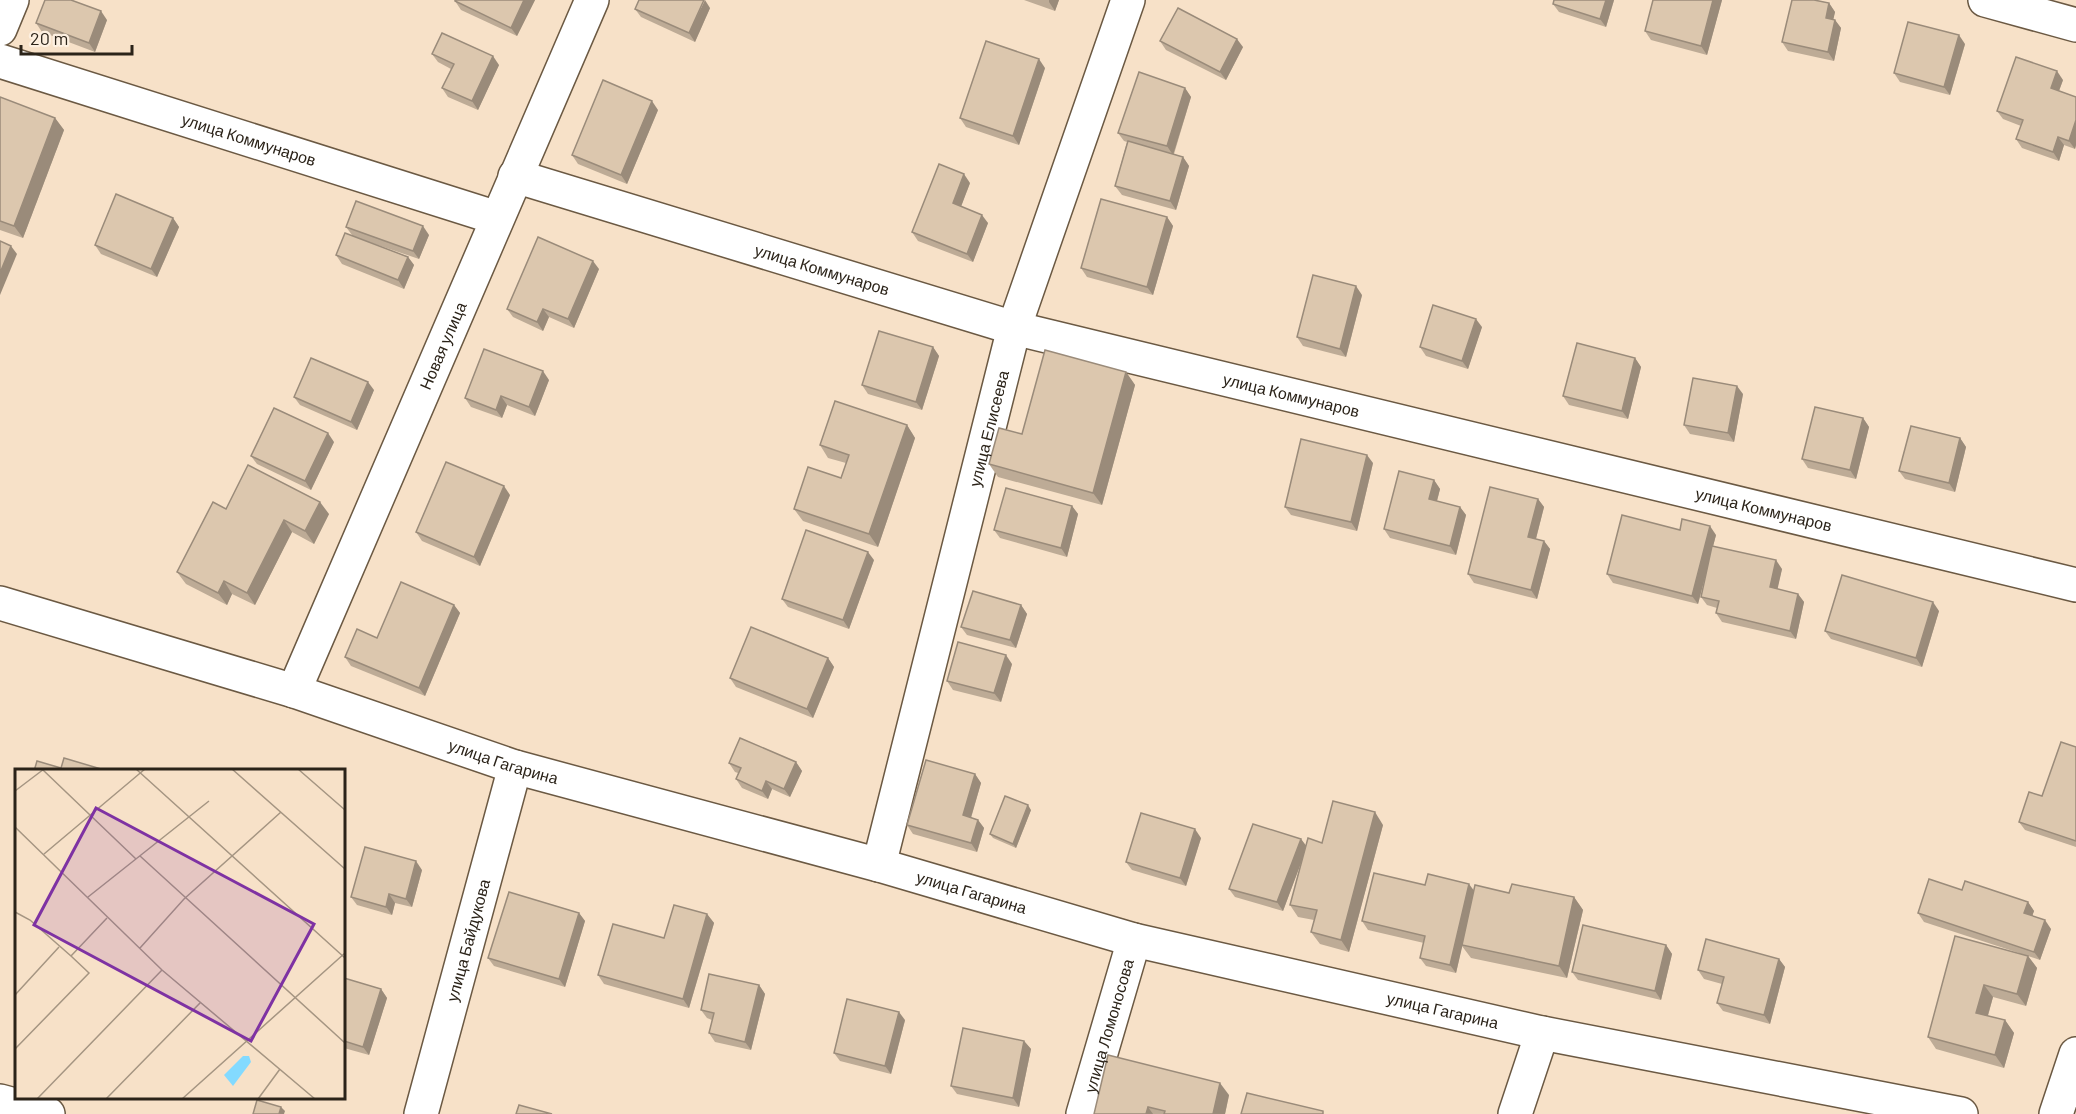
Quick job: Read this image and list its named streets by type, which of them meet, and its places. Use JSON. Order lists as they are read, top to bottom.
{
  "streets": {
    "street": [
      "улица Коммунаров",
      "Новая улица",
      "улица Елисеева",
      "улица Гагарина",
      "улица Байдукова",
      "улица Ломоносова"
    ]
  },
  "crossings": [
    ["улица Коммунаров", "Новая улица"],
    ["улица Коммунаров", "улица Елисеева"],
    ["Новая улица", "улица Гагарина"],
    ["улица Елисеева", "улица Гагарина"],
    ["улица Гагарина", "улица Байдукова"],
    ["улица Гагарина", "улица Ломоносова"]
  ],
  "scale_bar": "20 m"
}
